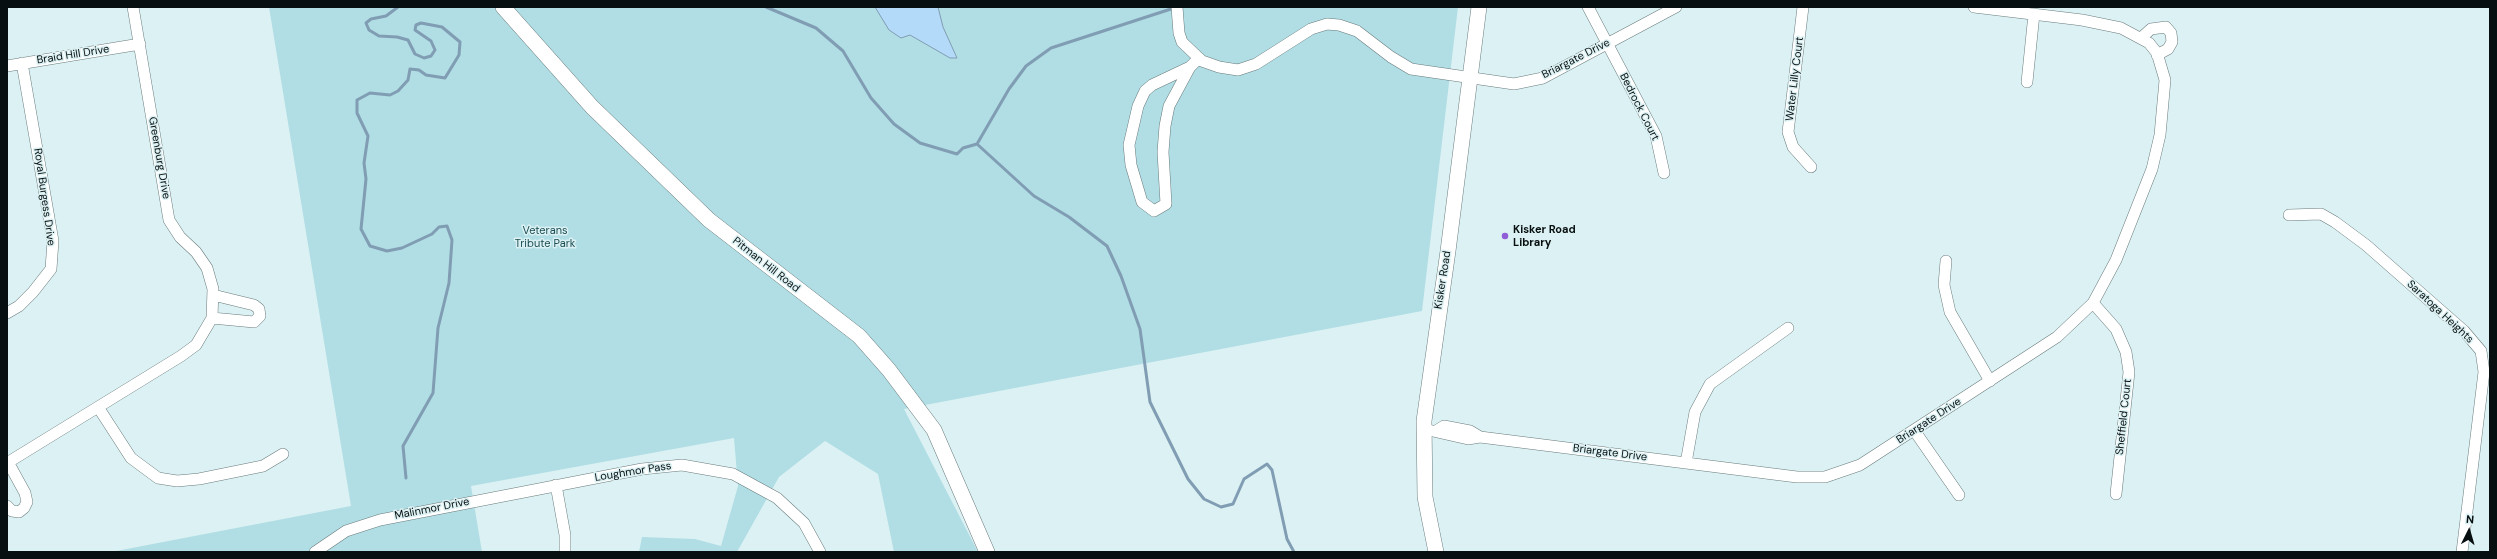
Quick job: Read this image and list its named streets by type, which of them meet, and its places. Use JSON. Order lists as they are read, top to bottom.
{
  "streets": {
    "main road": ["Pitman Hill Road", "Kisker Road"],
    "street": [
      "Braid Hill Drive",
      "Briargate Drive",
      "Water Lilly Court",
      "Bedrock Court",
      "Greenburg Drive",
      "Royal Burgess Drive",
      "Saratoga Heights",
      "Sheffield Court",
      "Loughmor Pass",
      "Malinmor Drive"
    ]
  },
  "crossings": [
    ["Braid Hill Drive", "Greenburg Drive"],
    ["Braid Hill Drive", "Royal Burgess Drive"],
    ["Briargate Drive", "Bedrock Court"],
    ["Briargate Drive", "Kisker Road"],
    ["Briargate Drive", "Sheffield Court"],
    ["Loughmor Pass", "Malinmor Drive"]
  ],
  "parks": ["Veterans Tribute Park"],
  "places": ["Kisker Road Library"],
  "north": "top"
}
